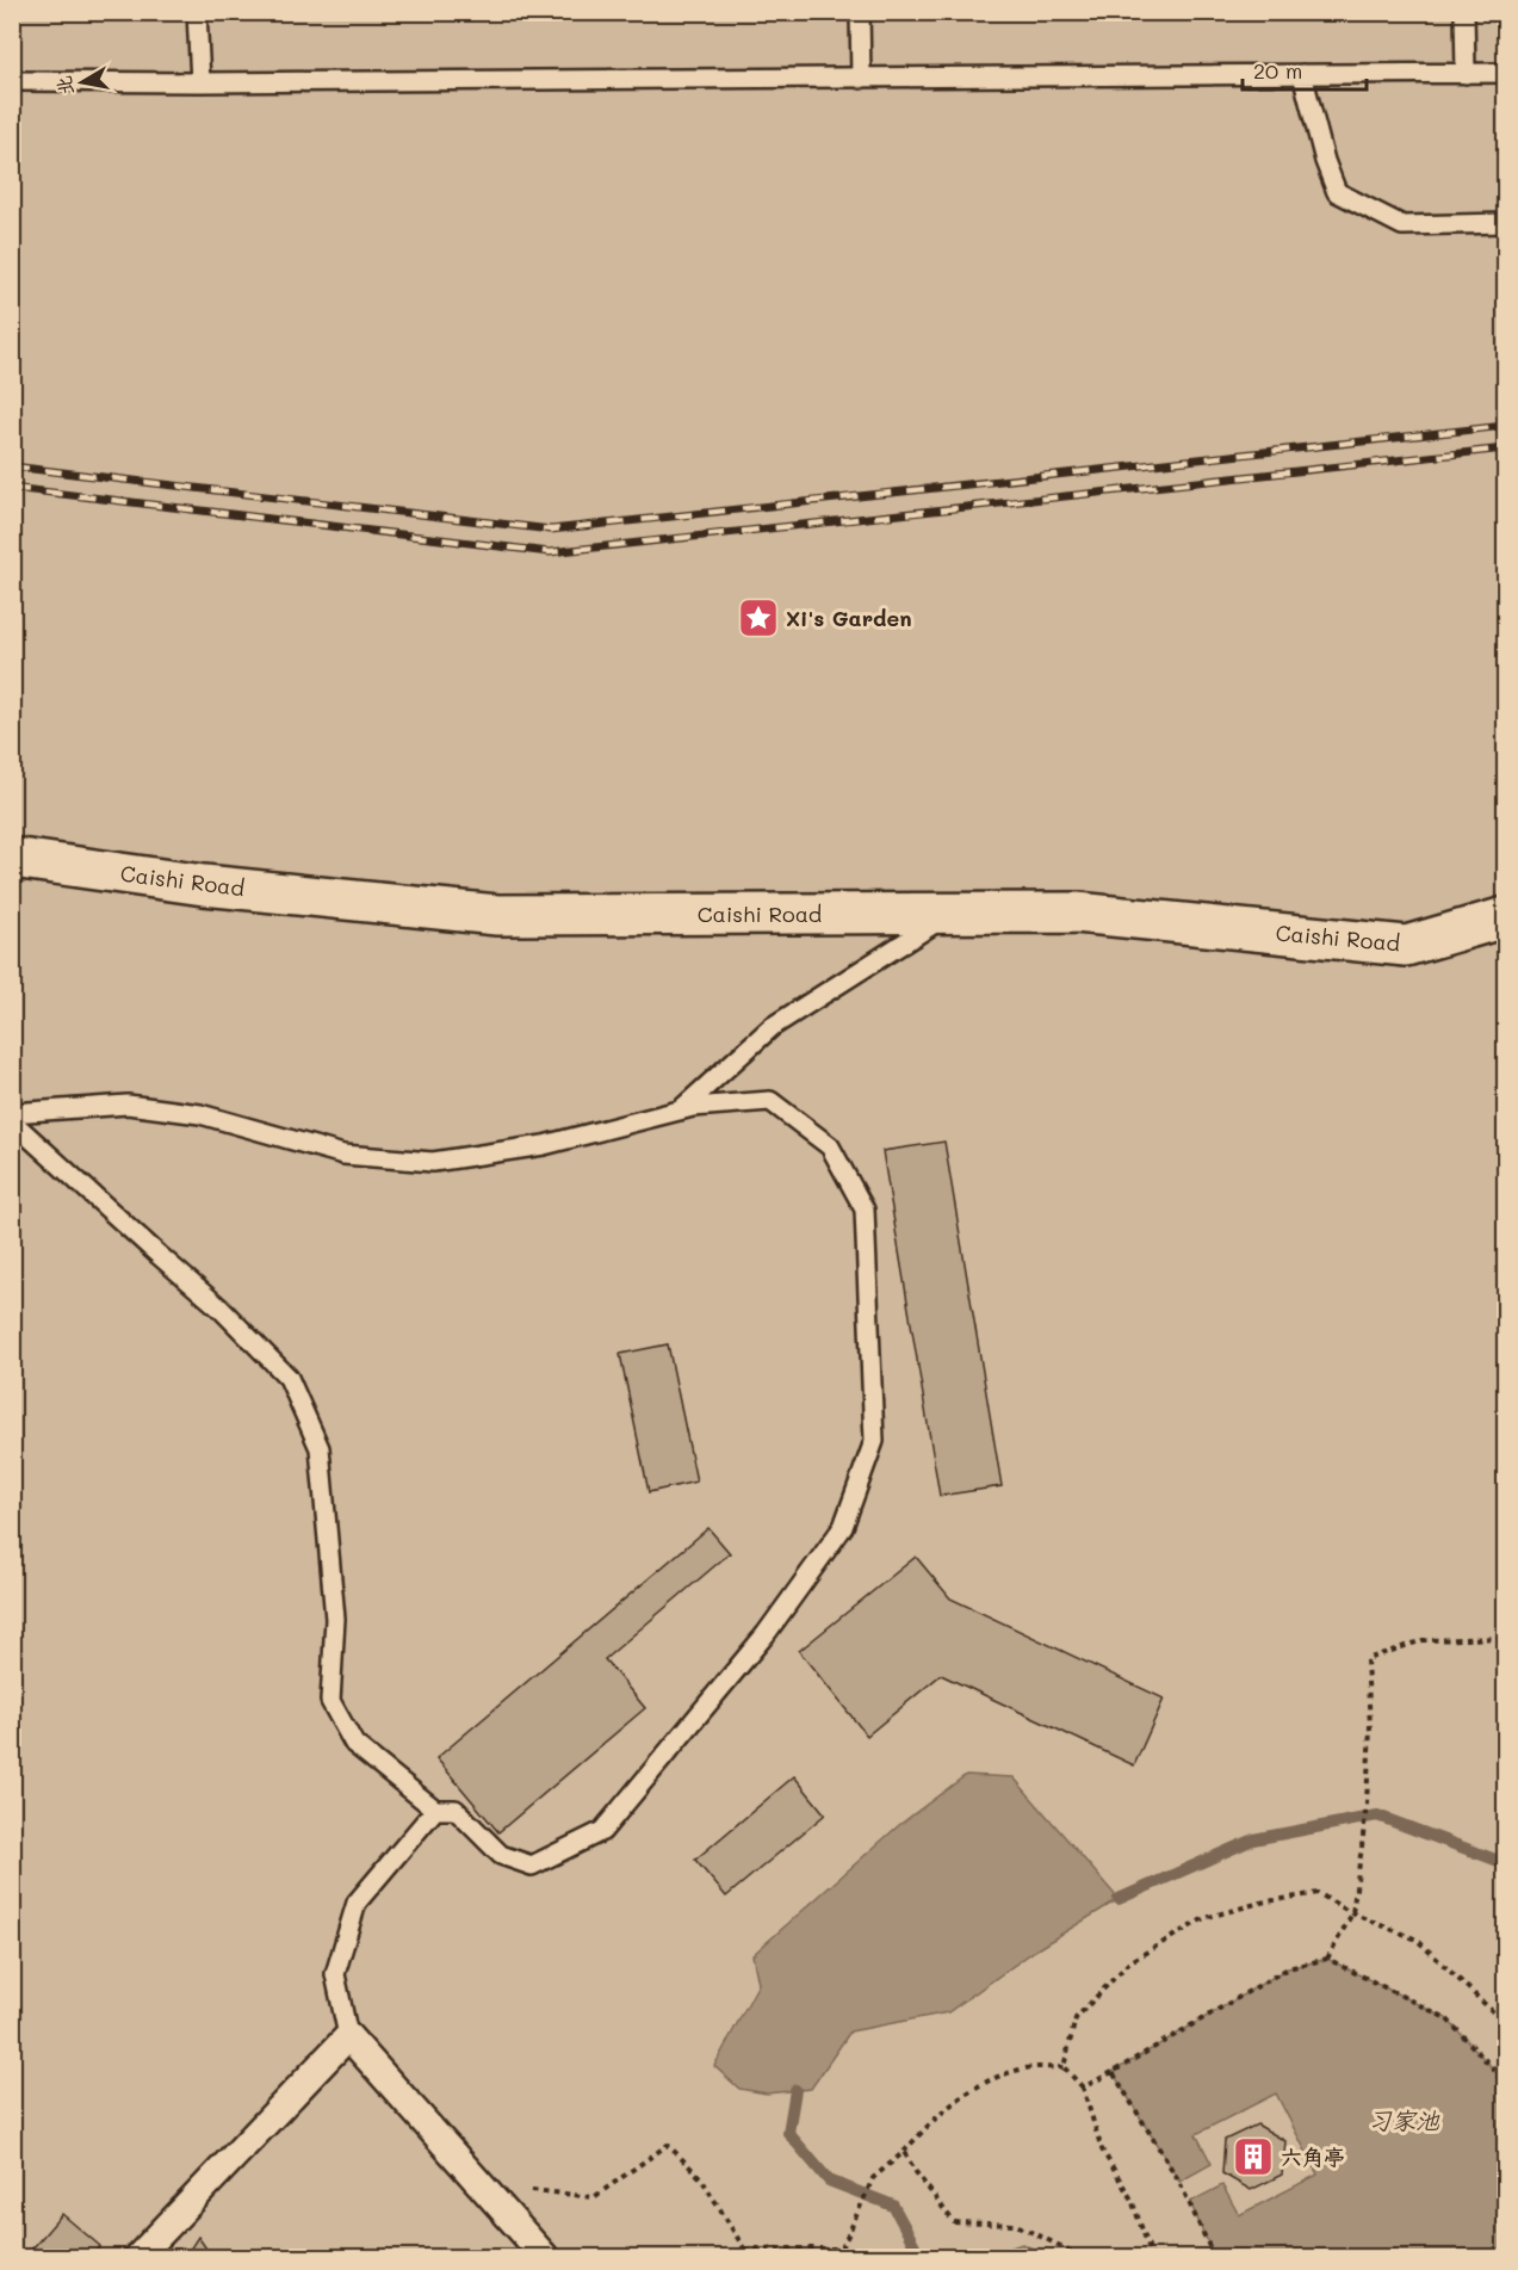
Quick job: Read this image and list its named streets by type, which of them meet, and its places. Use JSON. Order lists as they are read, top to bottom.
{
  "streets": {
    "street": ["Caishi Road"]
  },
  "water": ["习家池"],
  "places": {
    "place": ["Xi's Garden"],
    "building": ["六角亭"]
  },
  "scale_bar": "20 m",
  "north": "left"
}
